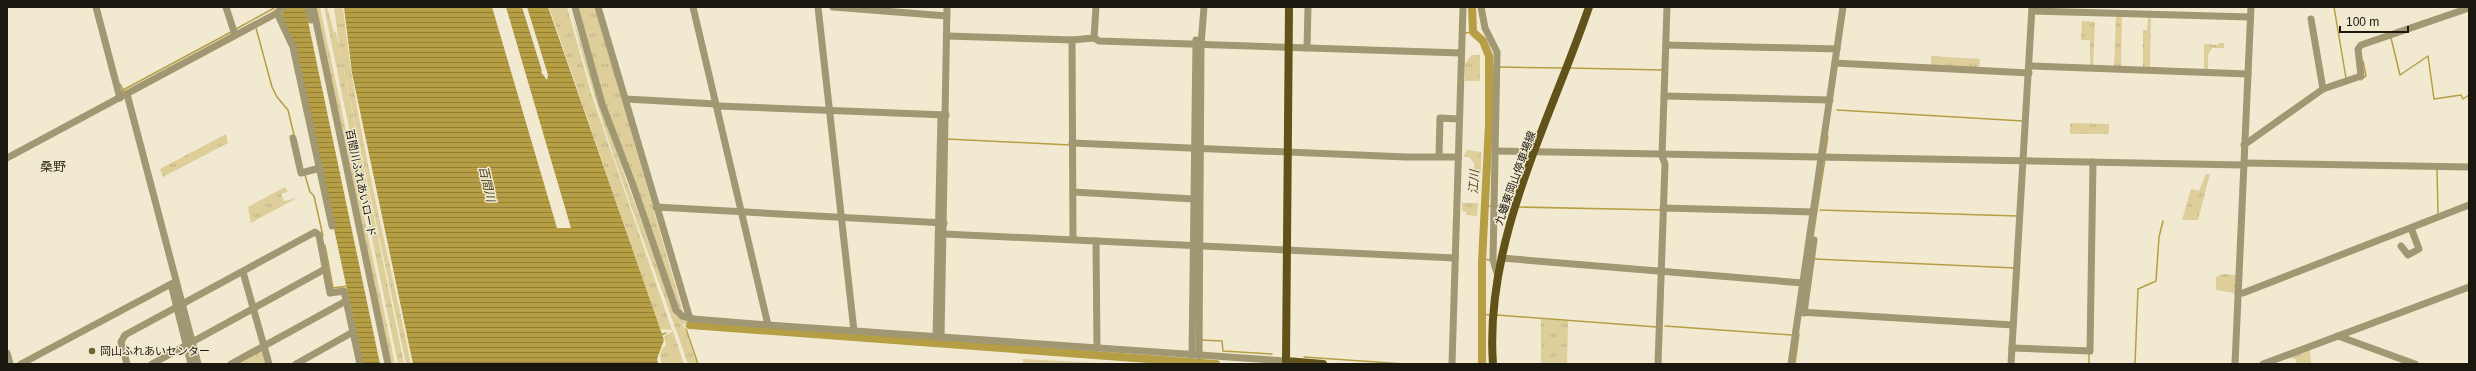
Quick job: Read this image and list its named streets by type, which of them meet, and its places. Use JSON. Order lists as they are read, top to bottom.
{
  "streets": {
    "main road": ["九蟠東岡山停車場線"],
    "street": ["百間川ふれあいロード"]
  },
  "districts": ["桑野"],
  "water": ["江川", "百間川"],
  "places": ["岡山ふれあいセンター"],
  "scale_bar": "100 m"
}
